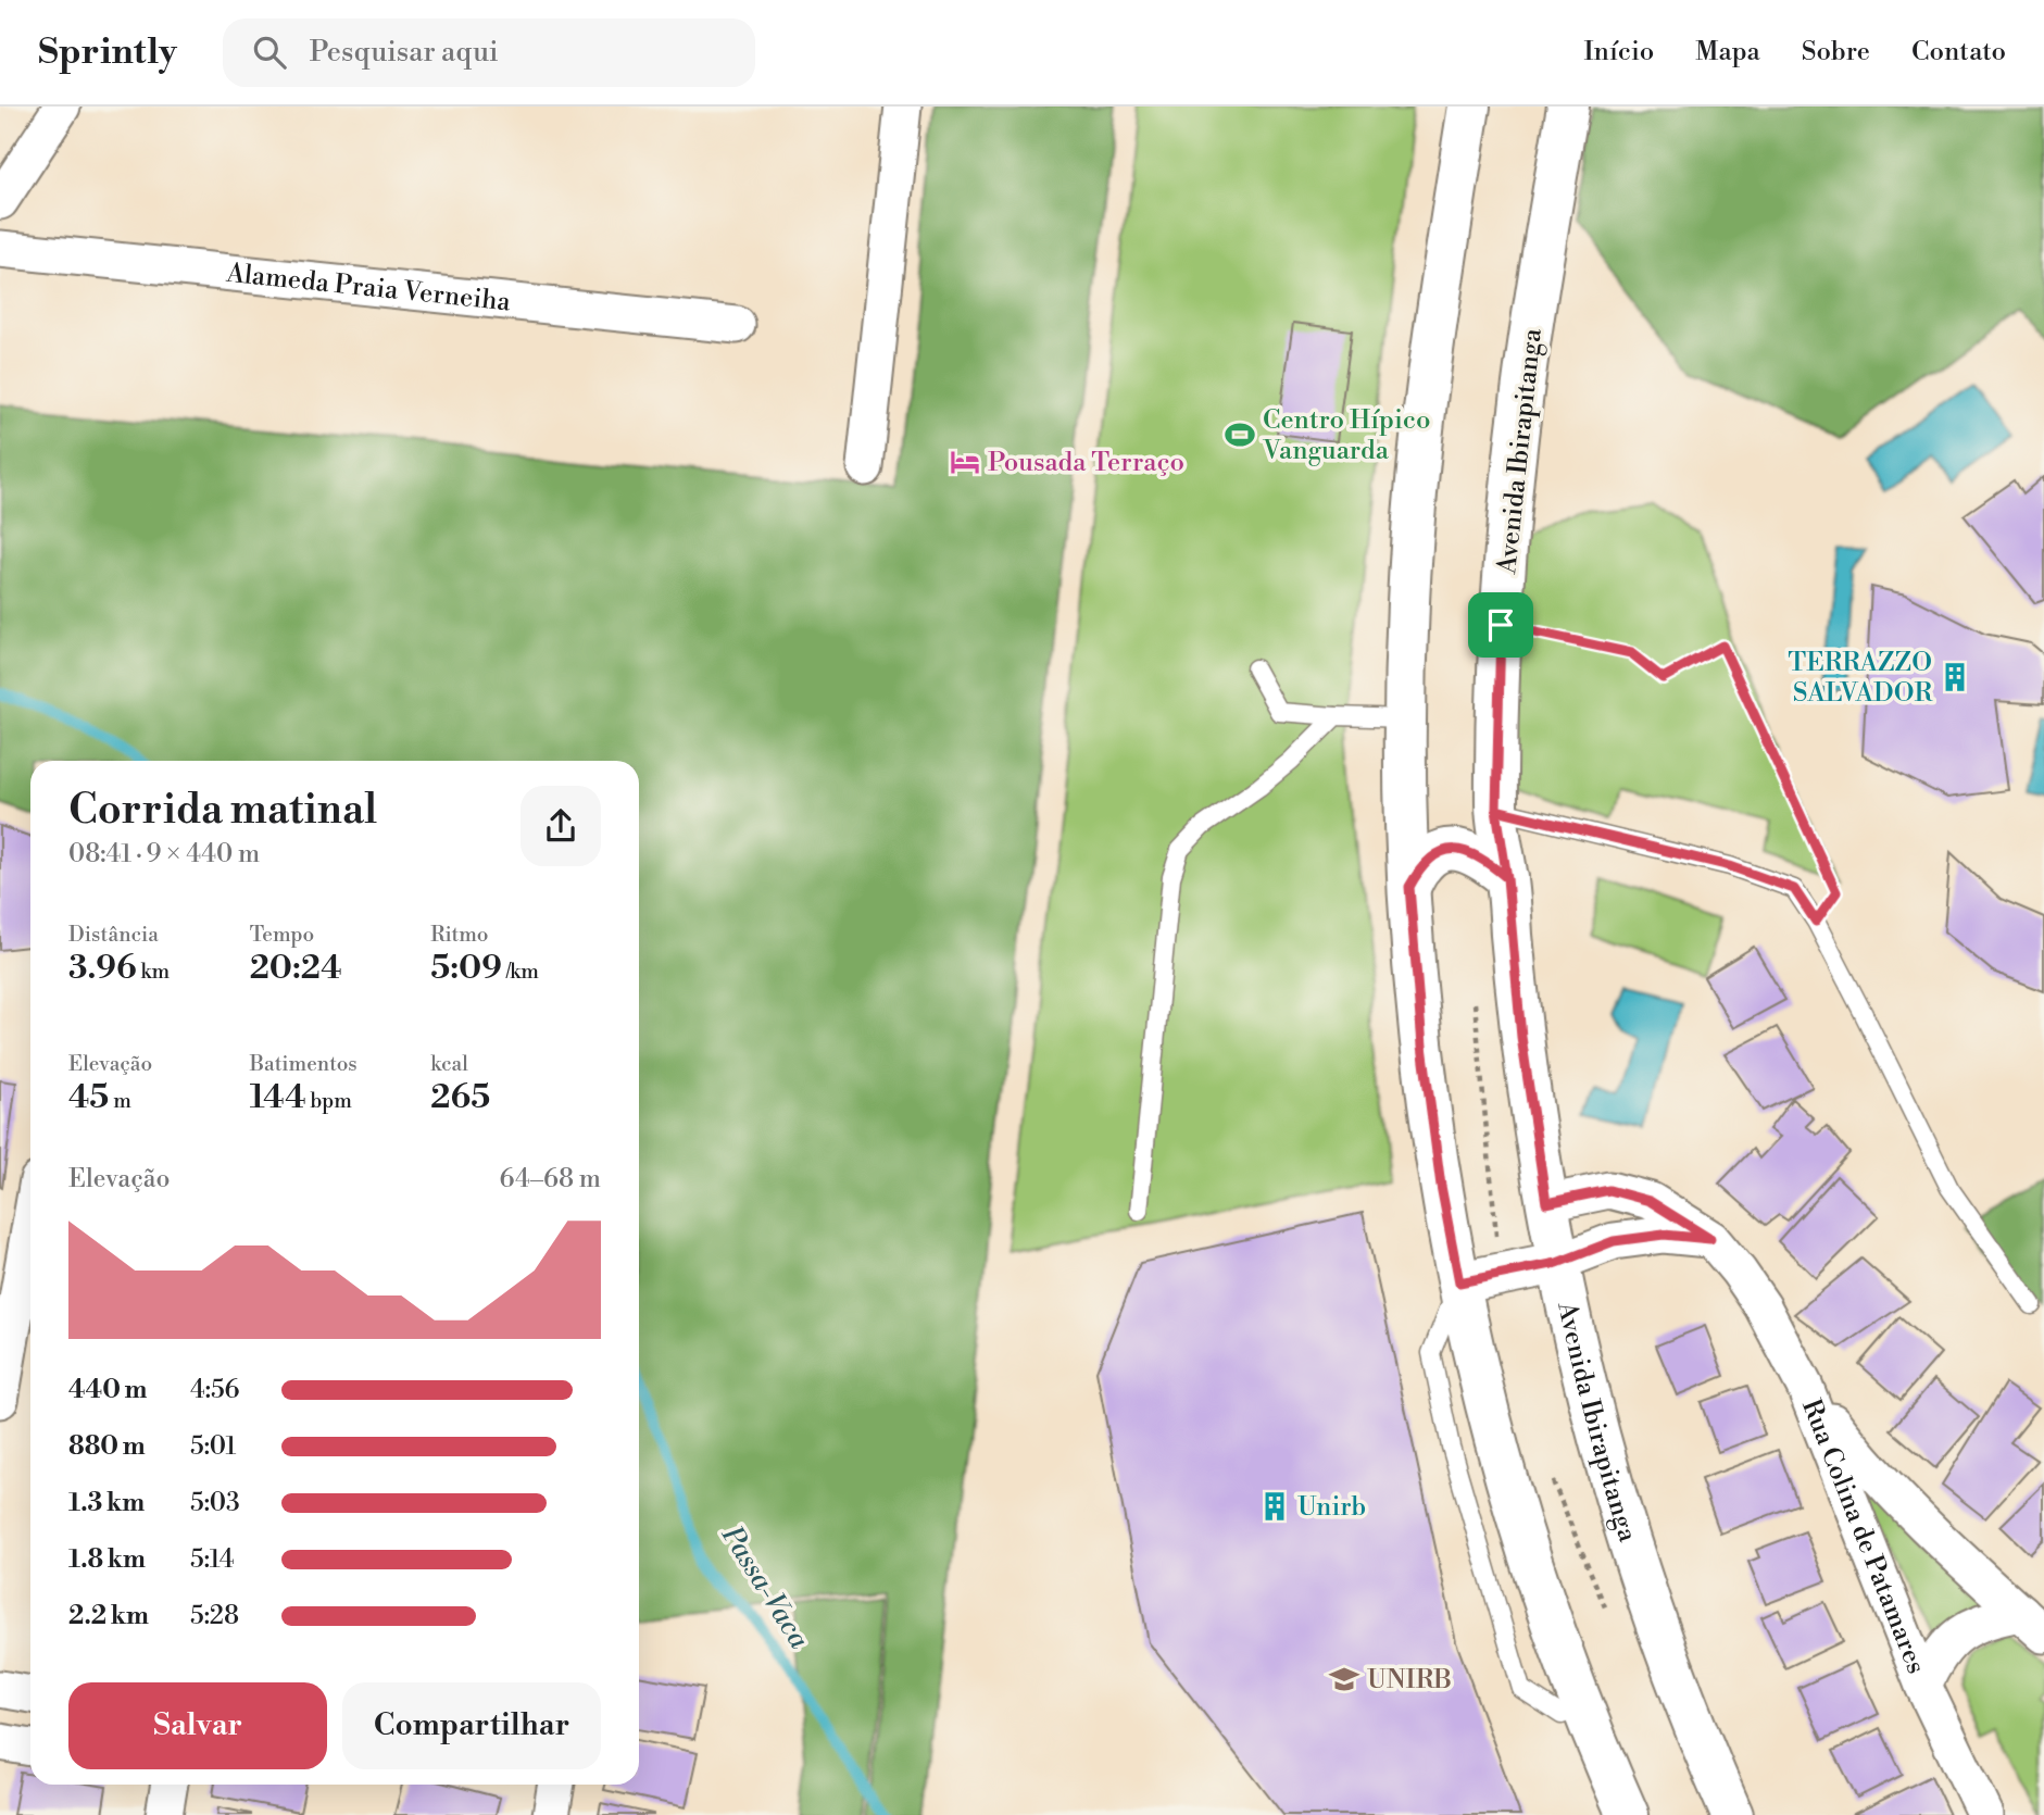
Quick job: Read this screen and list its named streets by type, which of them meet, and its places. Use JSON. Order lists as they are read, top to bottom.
{
  "streets": {
    "main road": ["Avenida Ibirapitanga"],
    "street": ["Alameda Praia Verneiha", "Rua Colina de Patamares"]
  },
  "crossings": [
    ["Avenida Ibirapitanga", "Rua Colina de Patamares"]
  ],
  "water": ["Passa-Vaca"],
  "places": {
    "sports": ["Centro Hípico Vanguarda"],
    "hotel": ["Pousada Terraço"],
    "building": ["TERRAZZO SALVADOR", "Unirb"],
    "school or university": ["UNIRB"]
  },
  "page": {
    "header": "Sprintly",
    "search": "Pesquisar aqui",
    "nav": [
      "Início",
      "Mapa",
      "Sobre",
      "Contato"
    ],
    "heading": ["Corrida matinal", "08:41 · 9 × 440 m"],
    "stats": [
      ["Distância", "3.96 km"],
      ["Tempo", "20:24"],
      ["Ritmo", "5:09 /km"],
      ["Elevação", "45 m"],
      ["Batimentos", "144 bpm"],
      ["kcal", "265"]
    ],
    "chart": ["Elevação", "64–68 m"],
    "list": [
      {
        "name": "440 m",
        "note": "4:56"
      },
      {
        "name": "880 m",
        "note": "5:01"
      },
      {
        "name": "1.3 km",
        "note": "5:03"
      },
      {
        "name": "1.8 km",
        "note": "5:14"
      },
      {
        "name": "2.2 km",
        "note": "5:28"
      }
    ],
    "buttons": ["Salvar", "Compartilhar"]
  }
}
